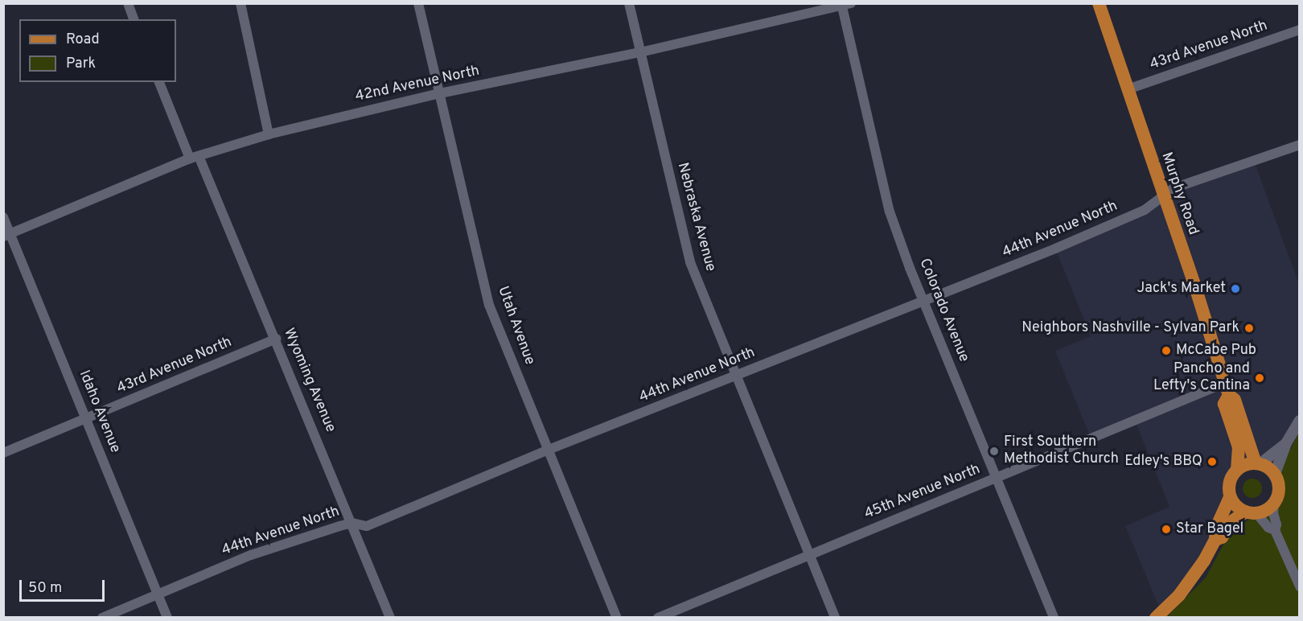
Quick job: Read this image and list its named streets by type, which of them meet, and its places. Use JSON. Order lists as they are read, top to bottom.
{
  "streets": {
    "main road": ["Murphy Road"],
    "street": [
      "43rd Avenue North",
      "42nd Avenue North",
      "Nebraska Avenue",
      "44th Avenue North",
      "Colorado Avenue",
      "Utah Avenue",
      "Wyoming Avenue",
      "Idaho Avenue",
      "45th Avenue North"
    ]
  },
  "crossings": [
    ["43rd Avenue North", "Murphy Road"],
    ["43rd Avenue North", "Wyoming Avenue"],
    ["43rd Avenue North", "Idaho Avenue"],
    ["42nd Avenue North", "Nebraska Avenue"],
    ["42nd Avenue North", "Colorado Avenue"],
    ["42nd Avenue North", "Utah Avenue"],
    ["42nd Avenue North", "Wyoming Avenue"],
    ["42nd Avenue North", "Idaho Avenue"],
    ["Murphy Road", "44th Avenue North"],
    ["Murphy Road", "45th Avenue North"],
    ["Nebraska Avenue", "44th Avenue North"],
    ["Nebraska Avenue", "45th Avenue North"],
    ["44th Avenue North", "Colorado Avenue"],
    ["44th Avenue North", "Utah Avenue"],
    ["44th Avenue North", "Wyoming Avenue"],
    ["44th Avenue North", "Idaho Avenue"],
    ["Colorado Avenue", "45th Avenue North"]
  ],
  "places": [
    "Jack's Market",
    "Neighbors Nashville - Sylvan Park",
    "McCabe Pub",
    "Pancho and Lefty's Cantina",
    "First Southern Methodist Church",
    "Edley's BBQ",
    "Star Bagel"
  ],
  "legend": ["Road", "Park"],
  "scale_bar": "50 m"
}
